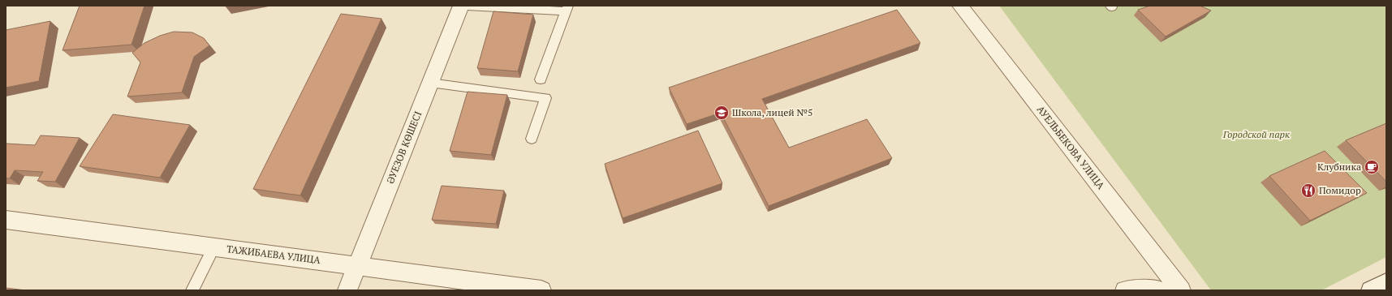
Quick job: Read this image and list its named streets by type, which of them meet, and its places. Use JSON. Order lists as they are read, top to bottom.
{
  "streets": {
    "street": ["ӘУЕЗОВ КӨШЕСІ", "АУЕЛЬБЕКОВА УЛИЦА", "ТАЖИБАЕВА УЛИЦА"]
  },
  "crossings": [
    ["ӘУЕЗОВ КӨШЕСІ", "ТАЖИБАЕВА УЛИЦА"]
  ],
  "parks": ["Городской парк"],
  "places": {
    "school or university": ["Школа, лицей №5"],
    "cafe": ["Клубника"],
    "restaurant": ["Помидор"]
  }
}
